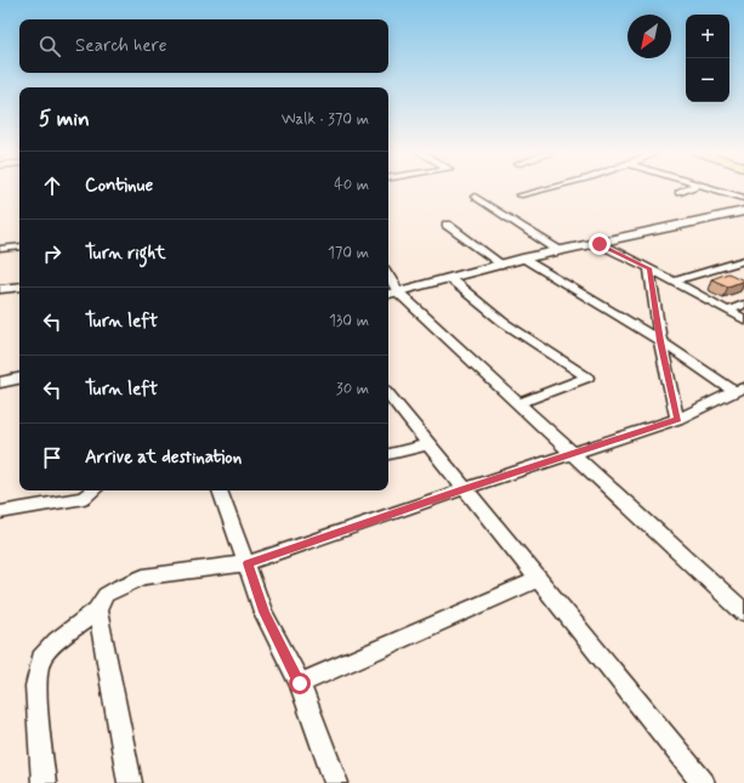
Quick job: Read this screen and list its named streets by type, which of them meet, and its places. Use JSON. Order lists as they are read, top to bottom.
{
  "north": "bottom left",
  "page": {
    "map_buttons": ["+", "−"],
    "search": "Search here",
    "heading": ["5 min", "Walk · 370 m"],
    "list": [
      ["Continue", "40 m"],
      ["Turn right", "170 m"],
      ["Turn left", "130 m"],
      ["Turn left", "30 m"],
      "Arrive at destination"
    ]
  }
}
